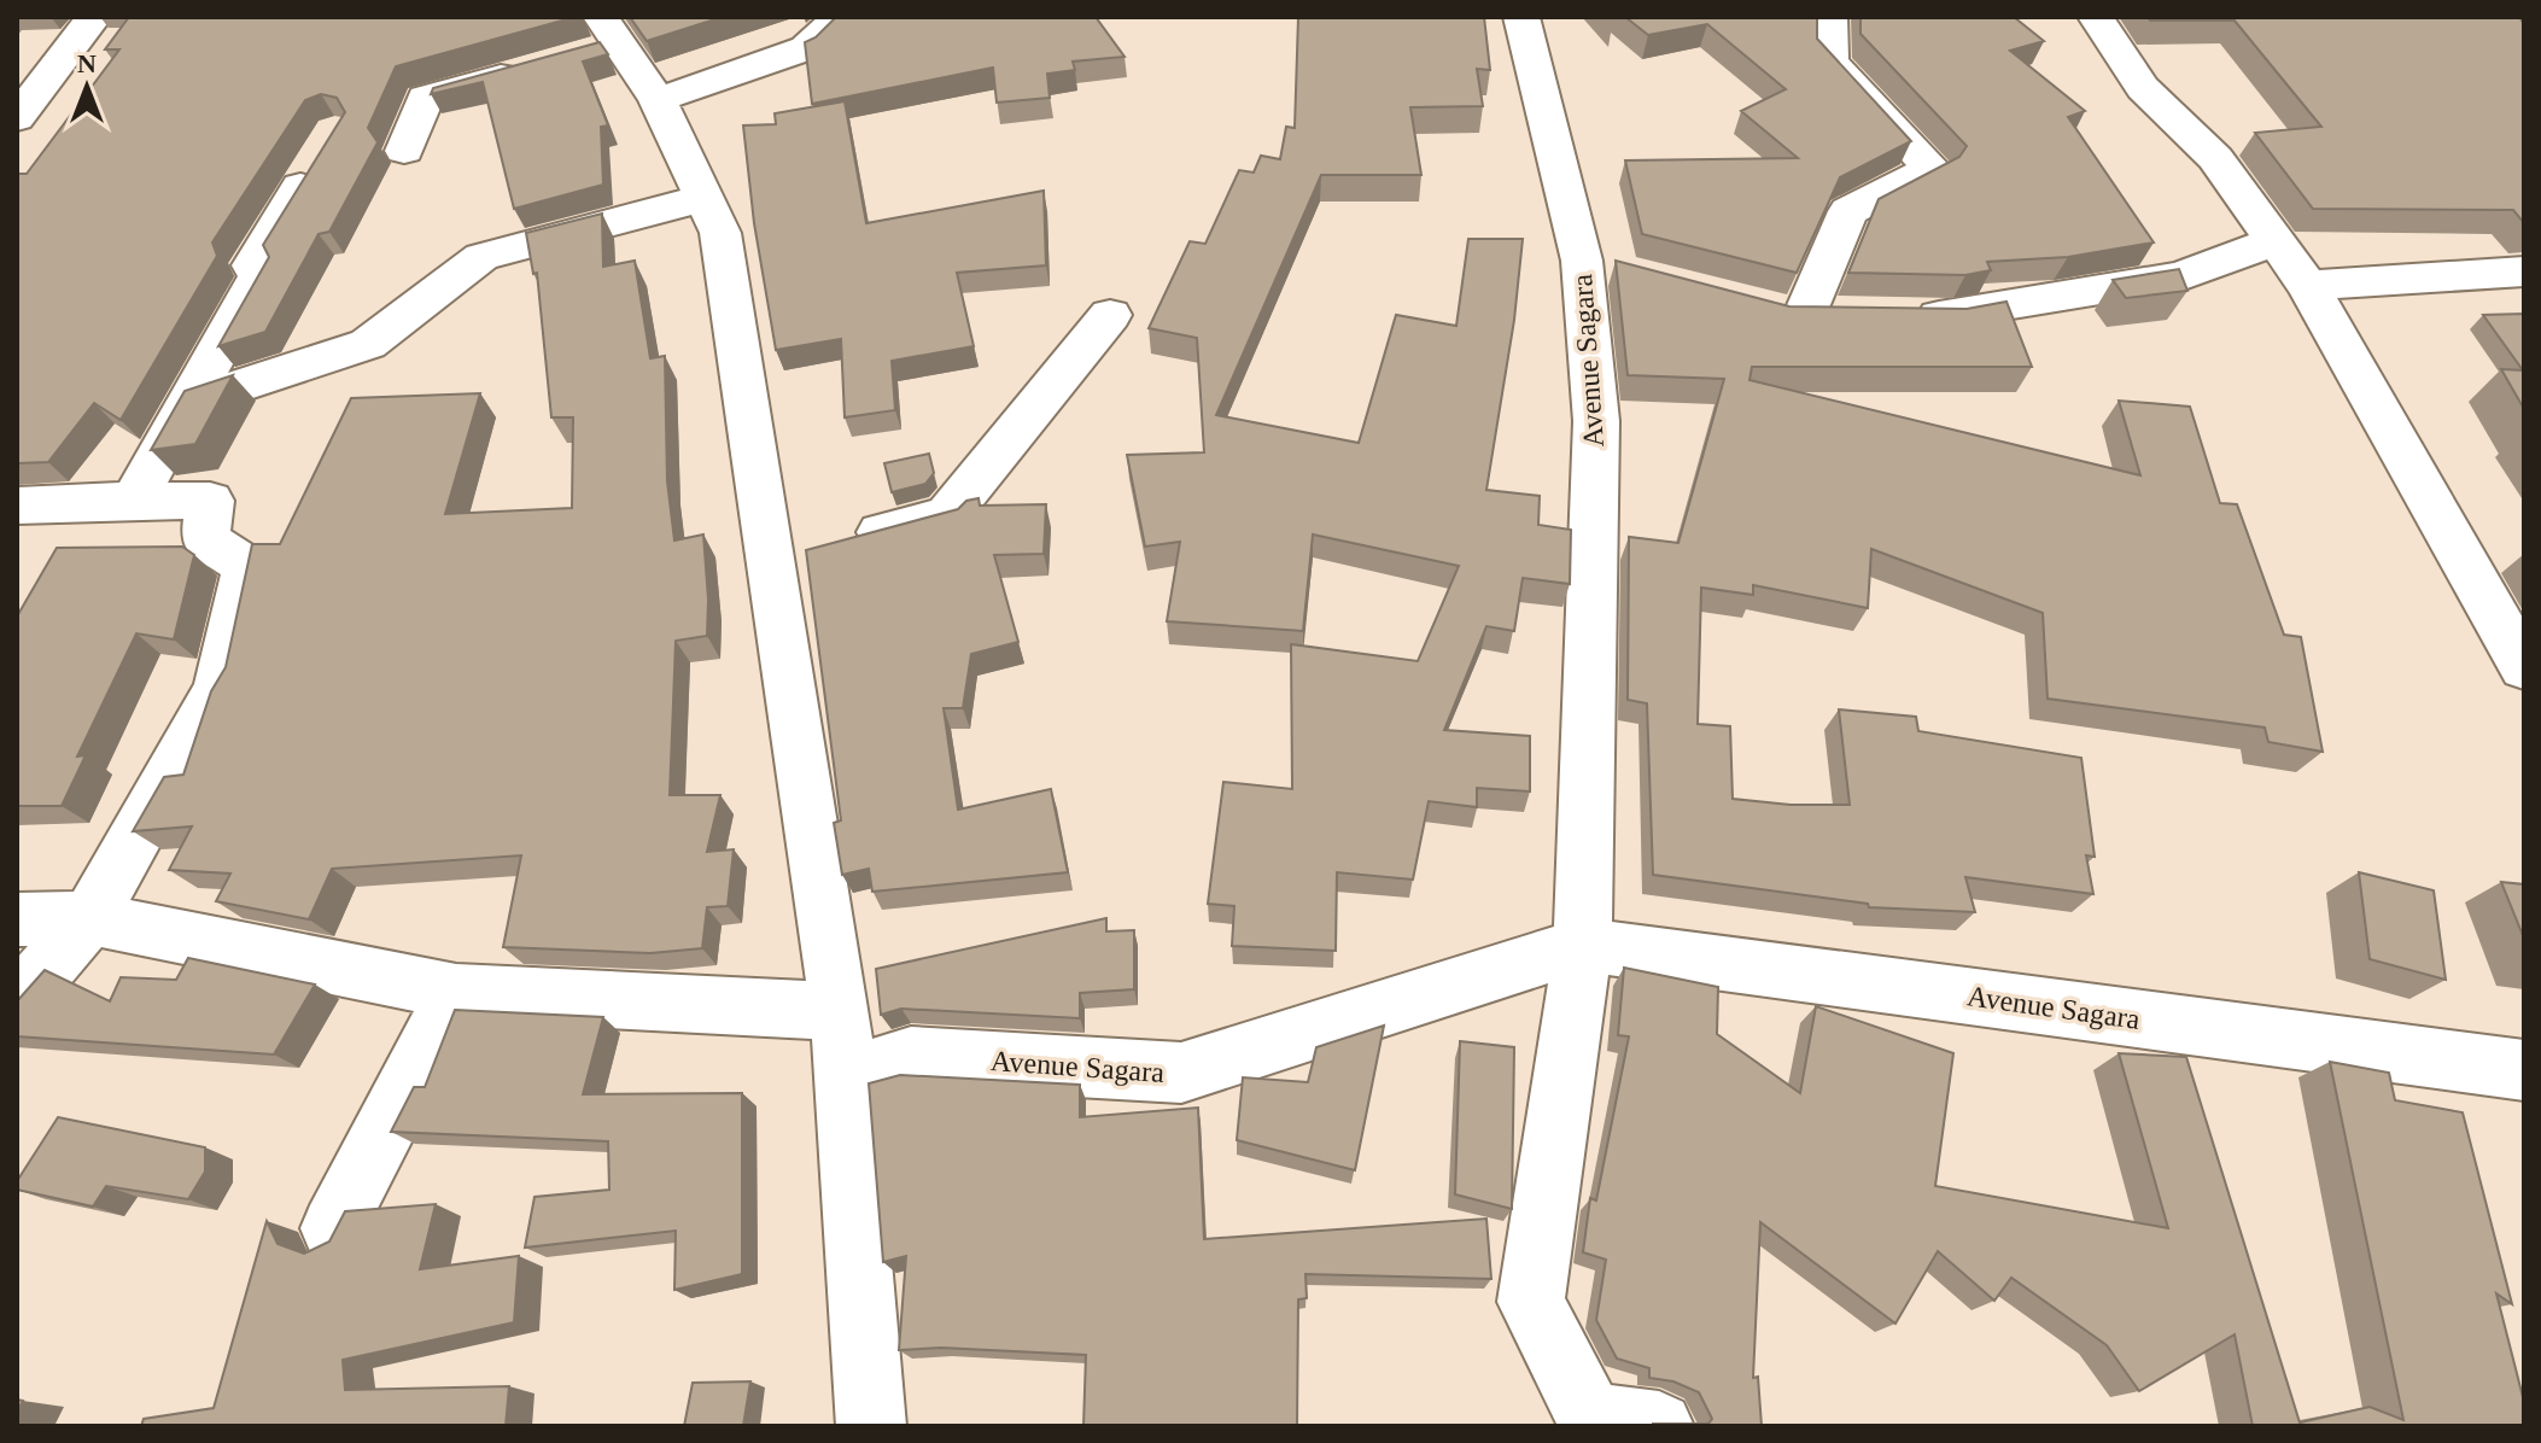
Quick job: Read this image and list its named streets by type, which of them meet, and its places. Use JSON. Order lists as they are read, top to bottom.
{
  "streets": {
    "street": ["Avenue Sagara"]
  },
  "north": "top"
}
